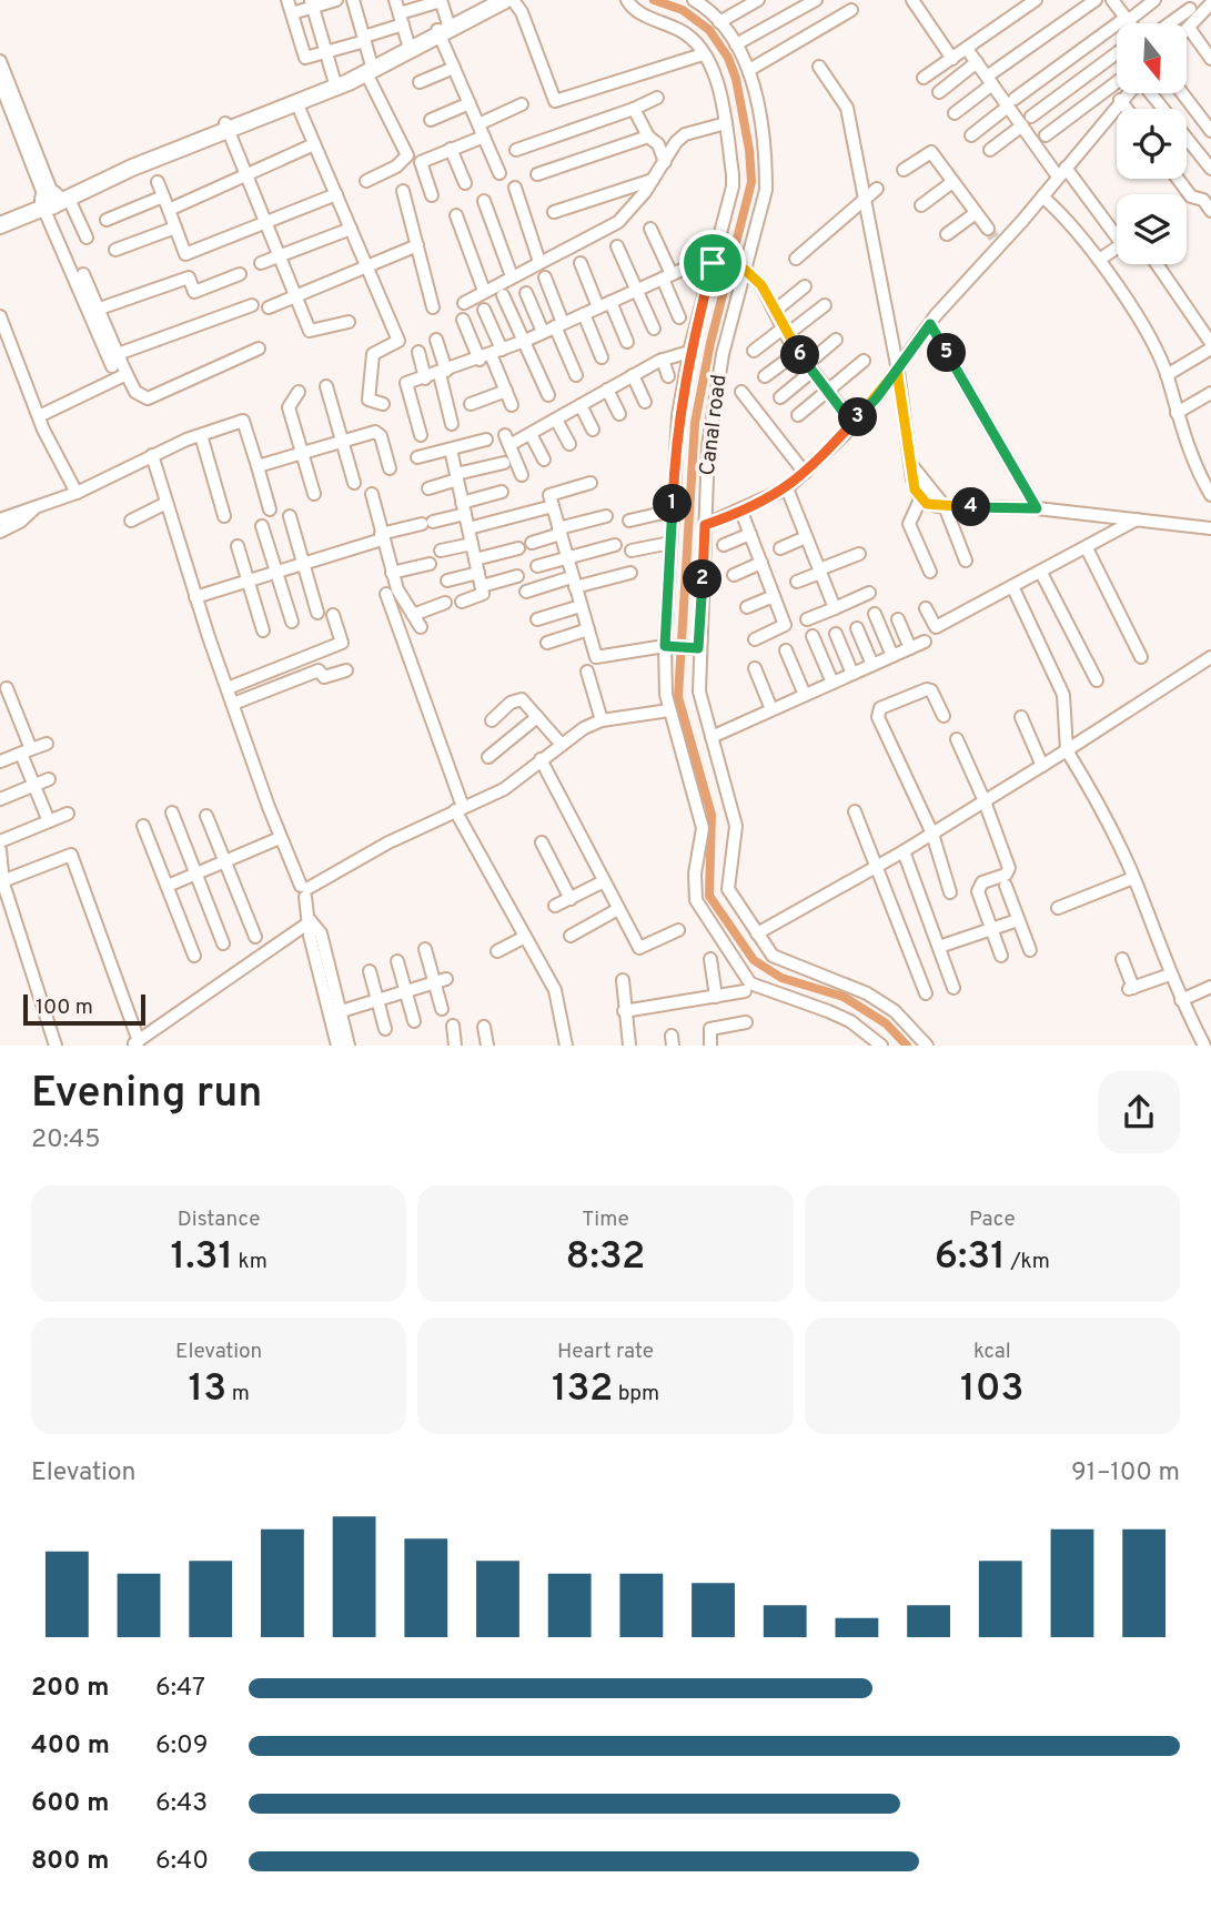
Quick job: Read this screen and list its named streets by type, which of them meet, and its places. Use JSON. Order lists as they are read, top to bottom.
{
  "streets": {
    "street": ["Canal road"]
  },
  "scale_bar": "100 m",
  "north": "bottom",
  "page": {
    "pins": [
      "5",
      "6",
      "3",
      "1",
      "4",
      "2"
    ],
    "scale": "100 m",
    "heading": ["Evening run", "20:45"],
    "stats": [
      ["Distance", "1.31 km"],
      ["Time", "8:32"],
      ["Pace", "6:31 /km"],
      ["Elevation", "13 m"],
      ["Heart rate", "132 bpm"],
      ["kcal", "103"]
    ],
    "chart": ["Elevation", "91–100 m"],
    "list": [
      {
        "name": "200 m",
        "note": "6:47"
      },
      {
        "name": "400 m",
        "note": "6:09"
      },
      {
        "name": "600 m",
        "note": "6:43"
      },
      {
        "name": "800 m",
        "note": "6:40"
      }
    ]
  }
}
